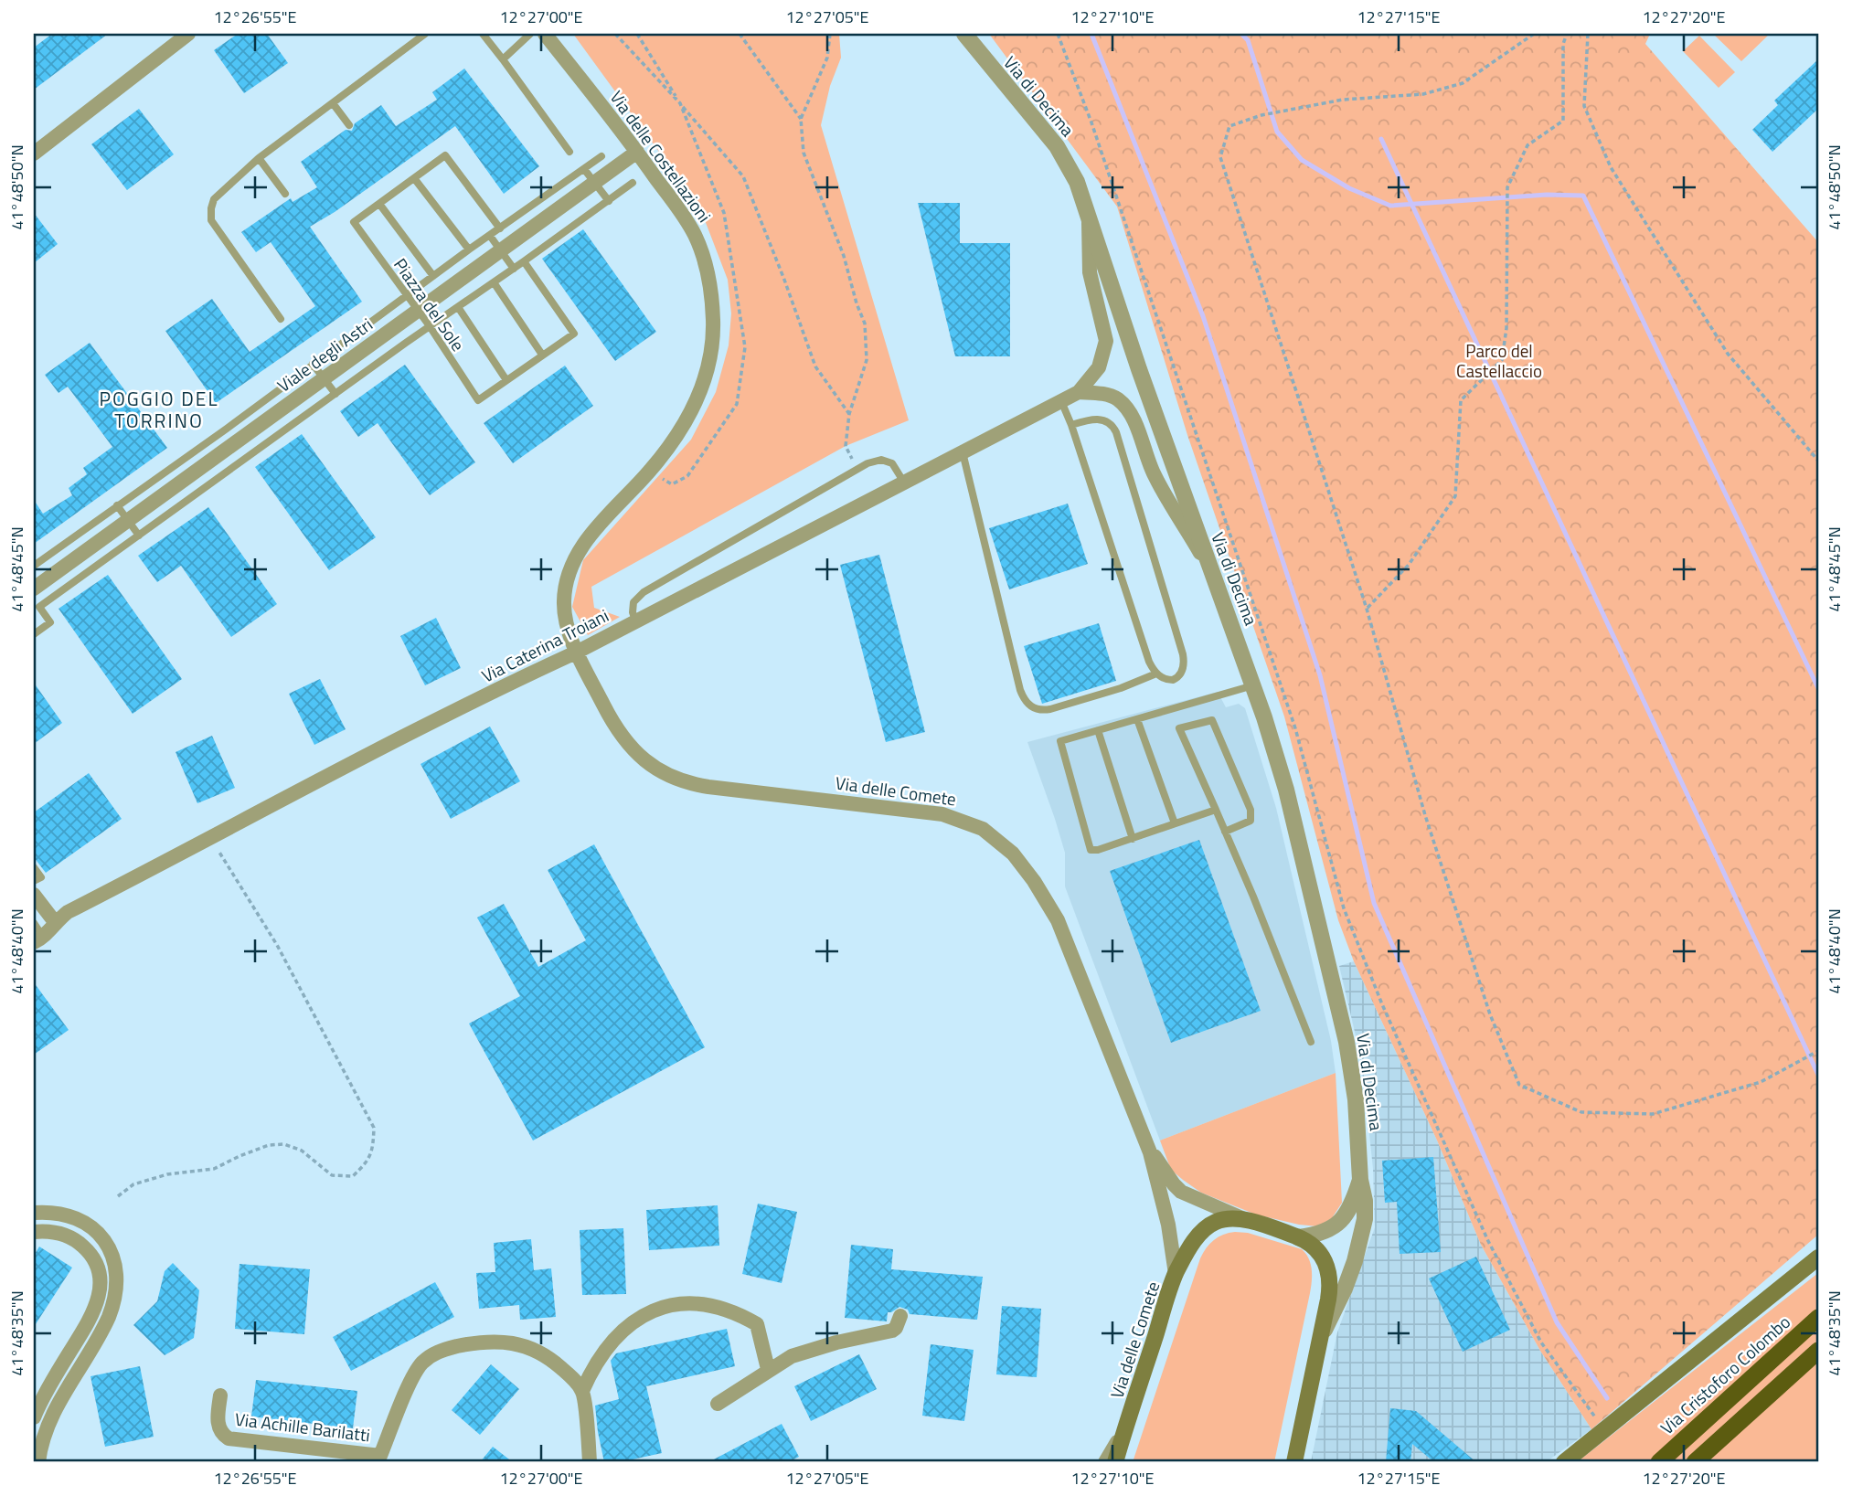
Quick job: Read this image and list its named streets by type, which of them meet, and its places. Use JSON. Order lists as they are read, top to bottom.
{
  "streets": {
    "highway": ["Via Cristoforo Colombo"],
    "main road": ["Via di Decima", "Via delle Comete"],
    "street": [
      "Via delle Costellazioni",
      "Viale degli Astri",
      "Via Caterina Troiani",
      "Via Achille Barilatti"
    ],
    "lane": ["Piazza del Sole"]
  },
  "crossings": [
    ["Via di Decima", "Via Caterina Troiani"],
    ["Via delle Costellazioni", "Viale degli Astri"],
    ["Via delle Costellazioni", "Via Caterina Troiani"],
    ["Via delle Costellazioni", "Via delle Comete"],
    ["Piazza del Sole", "Viale degli Astri"],
    ["Via Caterina Troiani", "Via delle Comete"]
  ],
  "districts": ["POGGIO DEL TORRINO"],
  "parks": ["Parco del Castellaccio"],
  "coordinates": [
    "12°26'55\"E",
    "12°27'00\"E",
    "12°27'05\"E",
    "12°27'10\"E",
    "12°27'15\"E",
    "12°27'20\"E",
    "41°48'50\"N",
    "41°48'45\"N",
    "41°48'40\"N",
    "41°48'35\"N"
  ]
}
